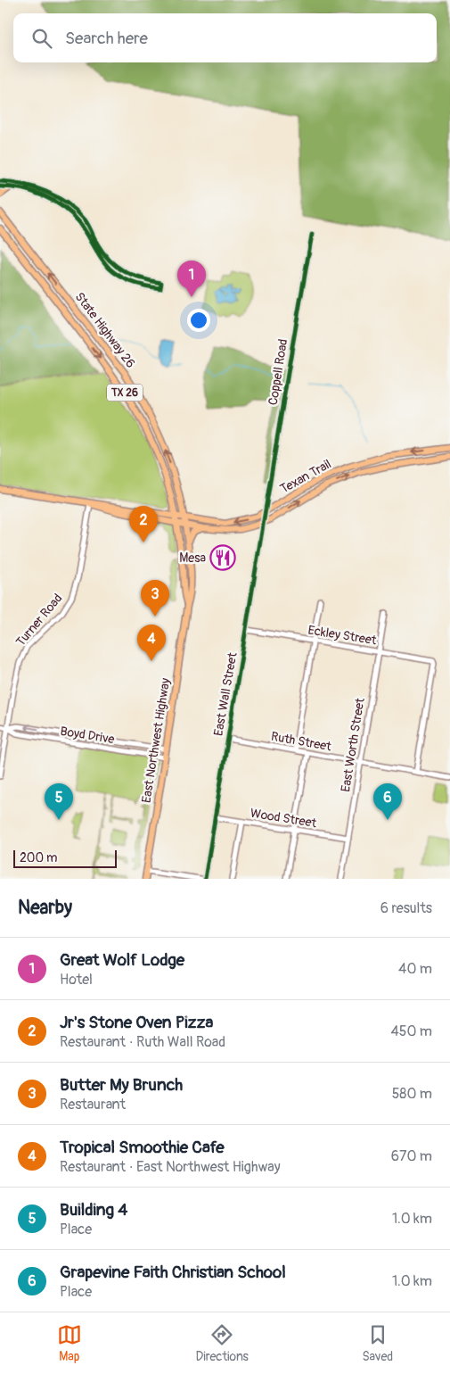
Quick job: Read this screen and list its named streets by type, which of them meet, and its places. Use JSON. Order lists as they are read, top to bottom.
{
  "streets": {
    "main road": [
      "State Highway 26",
      "TX 26",
      "Texan Trail",
      "East Northwest Highway"
    ],
    "street": [
      "Coppell Road",
      "Turner Road",
      "Eckley Street",
      "East Wall Street",
      "Boyd Drive",
      "Ruth Street",
      "East Worth Street",
      "Wood Street"
    ]
  },
  "crossings": [
    ["State Highway 26", "TX 26"],
    ["State Highway 26", "Texan Trail"],
    ["State Highway 26", "East Northwest Highway"],
    ["Coppell Road", "Texan Trail"],
    ["Coppell Road", "East Wall Street"],
    ["TX 26", "Texan Trail"],
    ["Texan Trail", "Turner Road"],
    ["Texan Trail", "East Wall Street"],
    ["Texan Trail", "East Northwest Highway"],
    ["Turner Road", "Boyd Drive"],
    ["Eckley Street", "East Wall Street"],
    ["Eckley Street", "Ruth Street"],
    ["Eckley Street", "East Worth Street"],
    ["East Wall Street", "Ruth Street"],
    ["East Wall Street", "Wood Street"],
    ["Boyd Drive", "East Northwest Highway"],
    ["Ruth Street", "East Worth Street"],
    ["East Worth Street", "Wood Street"]
  ],
  "places": {
    "restaurant": ["Mesa"]
  },
  "scale_bar": "200 m",
  "page": {
    "search": "Search here",
    "pins": [
      "1",
      "2",
      "3",
      "4",
      "5",
      "6"
    ],
    "scale": "200 m",
    "heading": ["Nearby", "6 results"],
    "list": [
      {
        "mark": "1",
        "name": "Great Wolf Lodge",
        "note": "Hotel",
        "value": "40 m"
      },
      {
        "mark": "2",
        "name": "Jr's Stone Oven Pizza",
        "note": "Restaurant · Ruth Wall Road",
        "value": "450 m"
      },
      {
        "mark": "3",
        "name": "Butter My Brunch",
        "note": "Restaurant",
        "value": "580 m"
      },
      {
        "mark": "4",
        "name": "Tropical Smoothie Cafe",
        "note": "Restaurant · East Northwest Highway",
        "value": "670 m"
      },
      {
        "mark": "5",
        "name": "Building 4",
        "note": "Place",
        "value": "1.0 km"
      },
      {
        "mark": "6",
        "name": "Grapevine Faith Christian School",
        "note": "Place",
        "value": "1.0 km"
      }
    ],
    "nav": ["Map", "Directions", "Saved"]
  }
}
